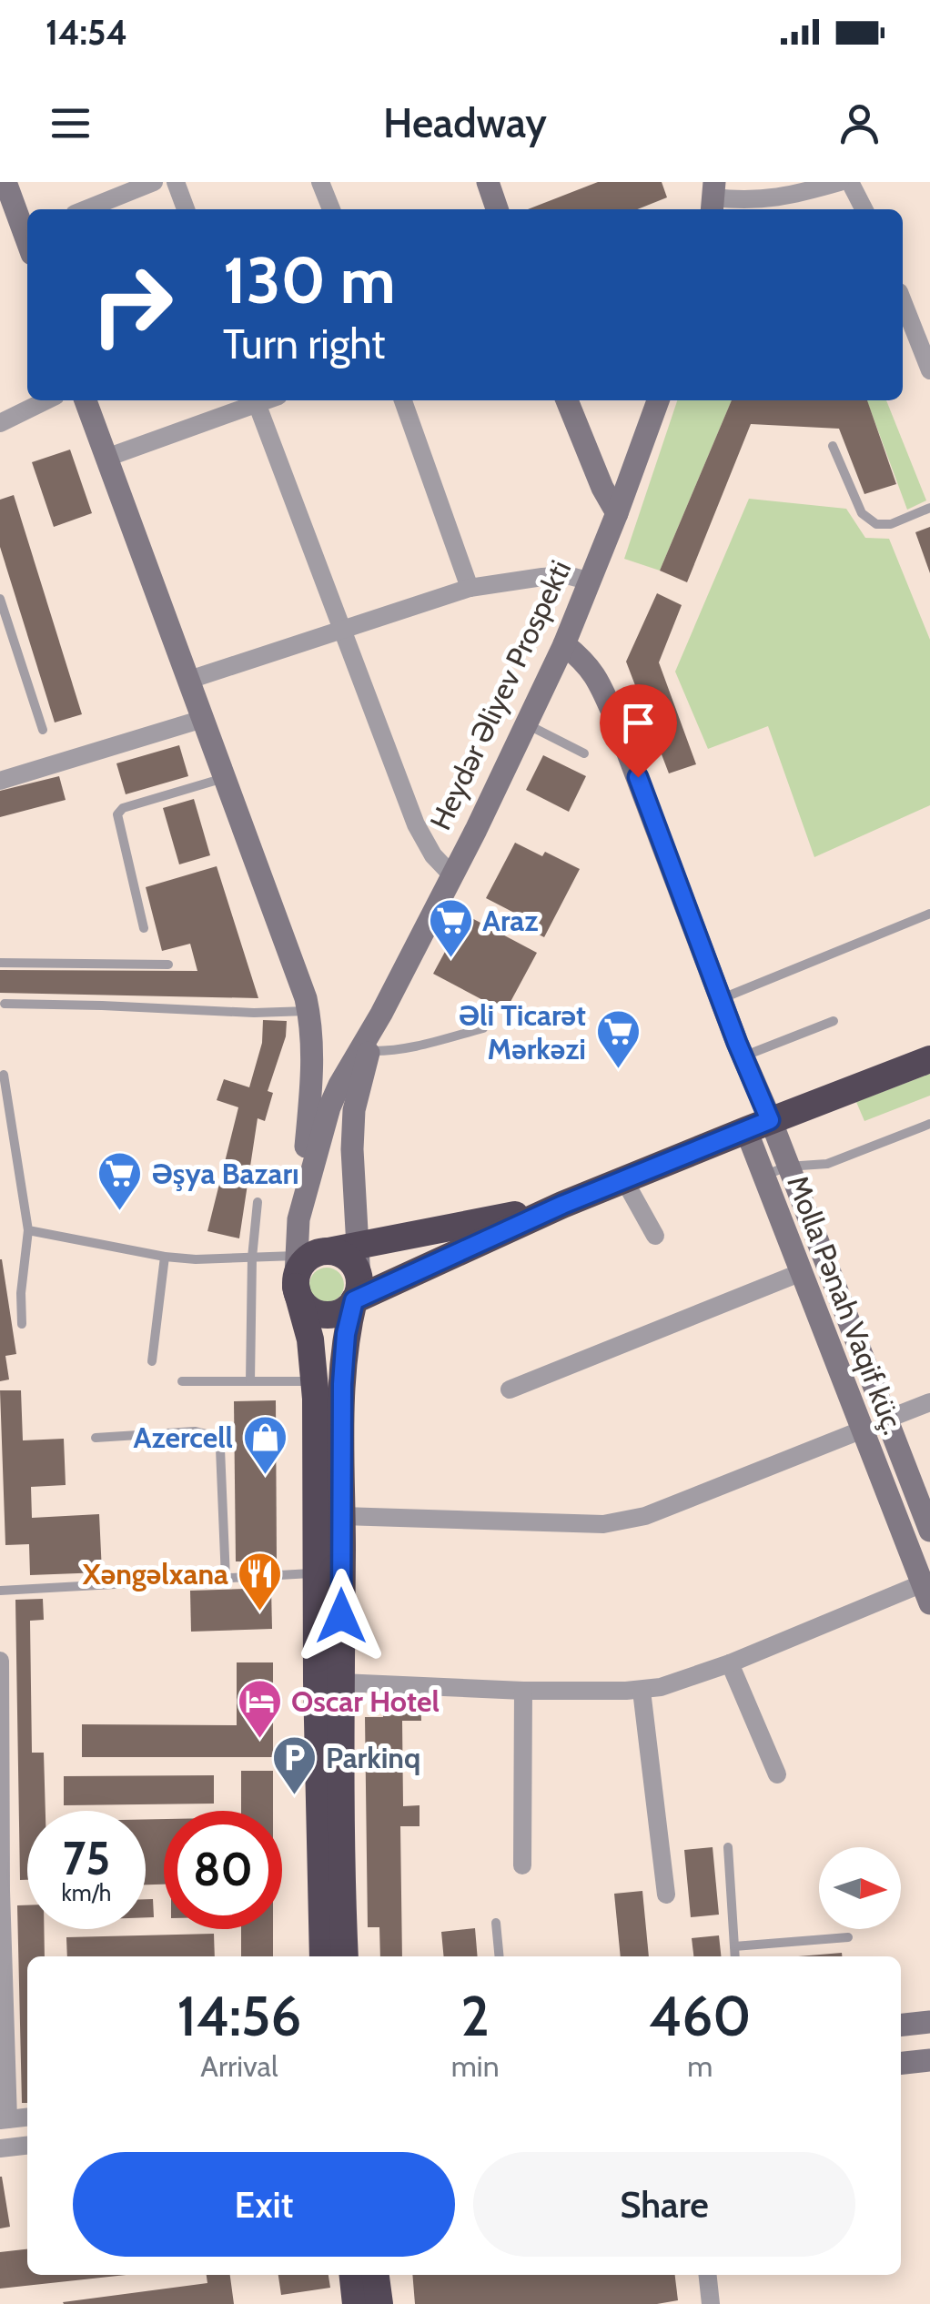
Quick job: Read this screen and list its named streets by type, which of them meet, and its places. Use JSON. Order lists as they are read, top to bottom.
{
  "streets": {
    "highway": ["Heydər Əliyev Prospekti"],
    "street": ["Molla Pənah Vaqif küç."]
  },
  "places": {
    "supermarket": ["Araz", "Əli Ticarət Mərkəzi", "Əşya Bazarı"],
    "shop": ["Azercell"],
    "restaurant": ["Xəngəlxana"],
    "hotel": ["Oscar Hotel"],
    "parking": ["Parkinq"]
  },
  "north": "right",
  "page": {
    "status": "14:54",
    "header": "Headway",
    "turn": ["130 m", "Turn right"],
    "speed": "75 km/h",
    "limit": "80",
    "eta": [
      "14:56",
      "Arrival",
      "2",
      "min",
      "460",
      "m"
    ],
    "buttons": ["Exit", "Share"]
  }
}
